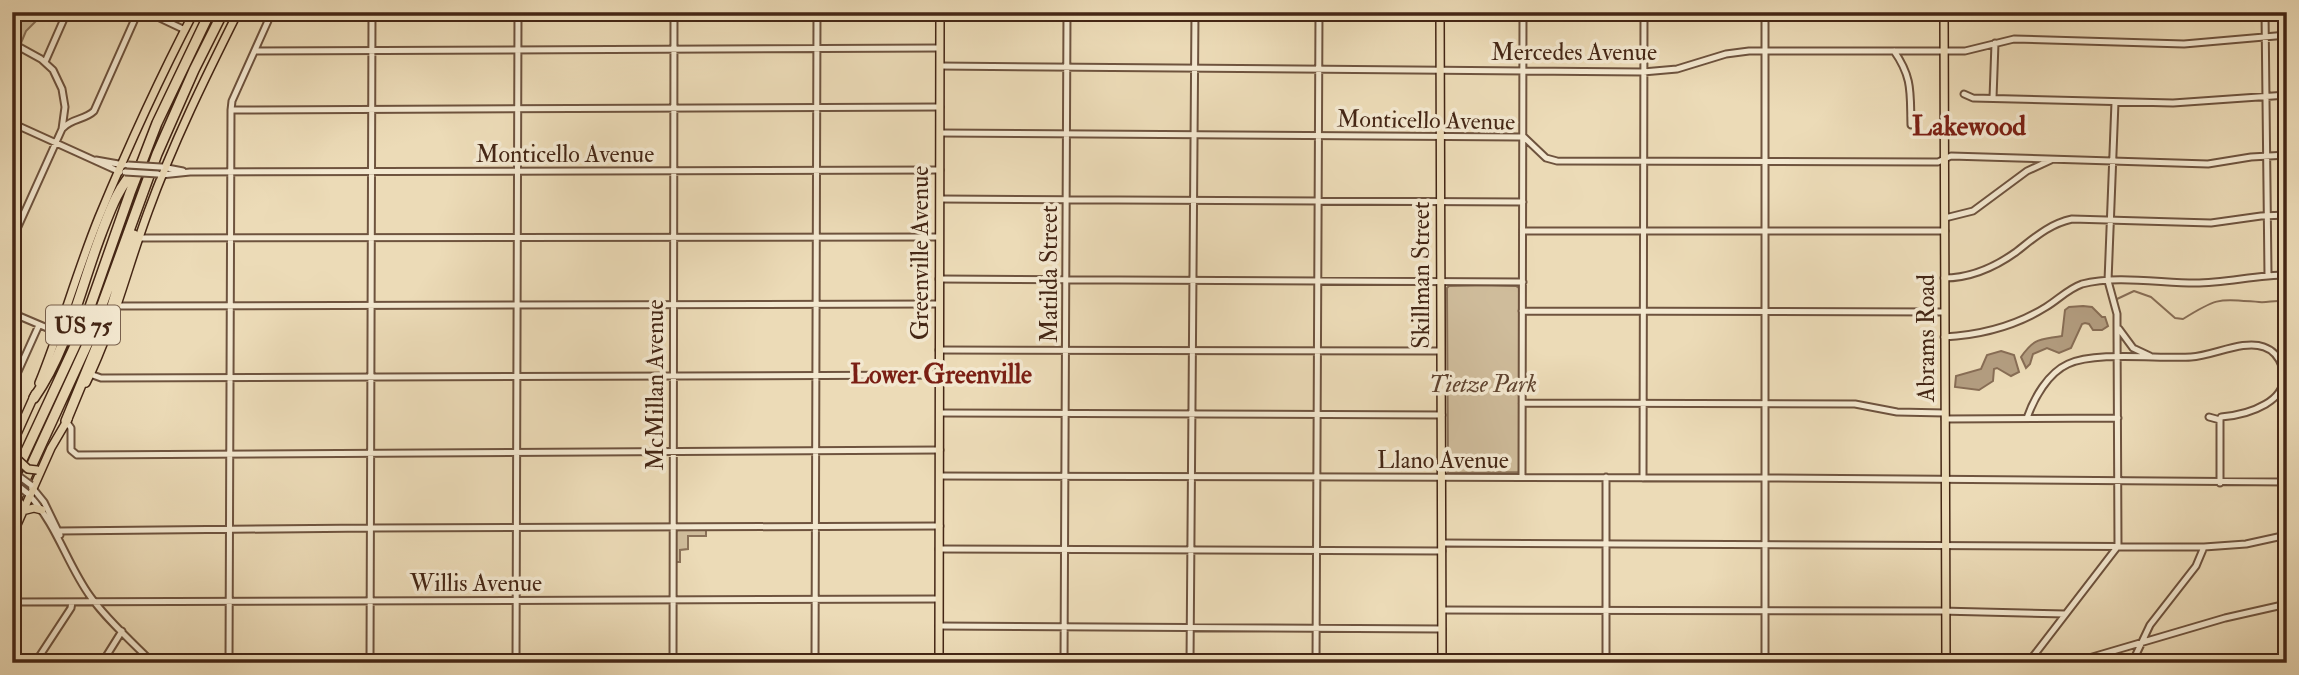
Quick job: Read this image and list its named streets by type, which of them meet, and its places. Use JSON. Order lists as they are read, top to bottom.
{
  "streets": {
    "highway": ["US 75"],
    "main road": ["Greenville Avenue", "Skillman Street", "Abrams Road"],
    "street": [
      "Mercedes Avenue",
      "Monticello Avenue",
      "Matilda Street",
      "McMillan Avenue",
      "Llano Avenue",
      "Willis Avenue"
    ]
  },
  "crossings": [
    ["Mercedes Avenue", "Greenville Avenue"],
    ["Mercedes Avenue", "Matilda Street"],
    ["Mercedes Avenue", "Skillman Street"],
    ["Mercedes Avenue", "Abrams Road"],
    ["Monticello Avenue", "Greenville Avenue"],
    ["Monticello Avenue", "Matilda Street"],
    ["Monticello Avenue", "Skillman Street"],
    ["Monticello Avenue", "Abrams Road"],
    ["Monticello Avenue", "McMillan Avenue"],
    ["Greenville Avenue", "Llano Avenue"],
    ["Greenville Avenue", "Willis Avenue"],
    ["Matilda Street", "Llano Avenue"],
    ["Skillman Street", "Llano Avenue"],
    ["Abrams Road", "Llano Avenue"],
    ["McMillan Avenue", "Willis Avenue"]
  ],
  "districts": ["Lakewood", "Lower Greenville"],
  "parks": ["Tietze Park"]
}
